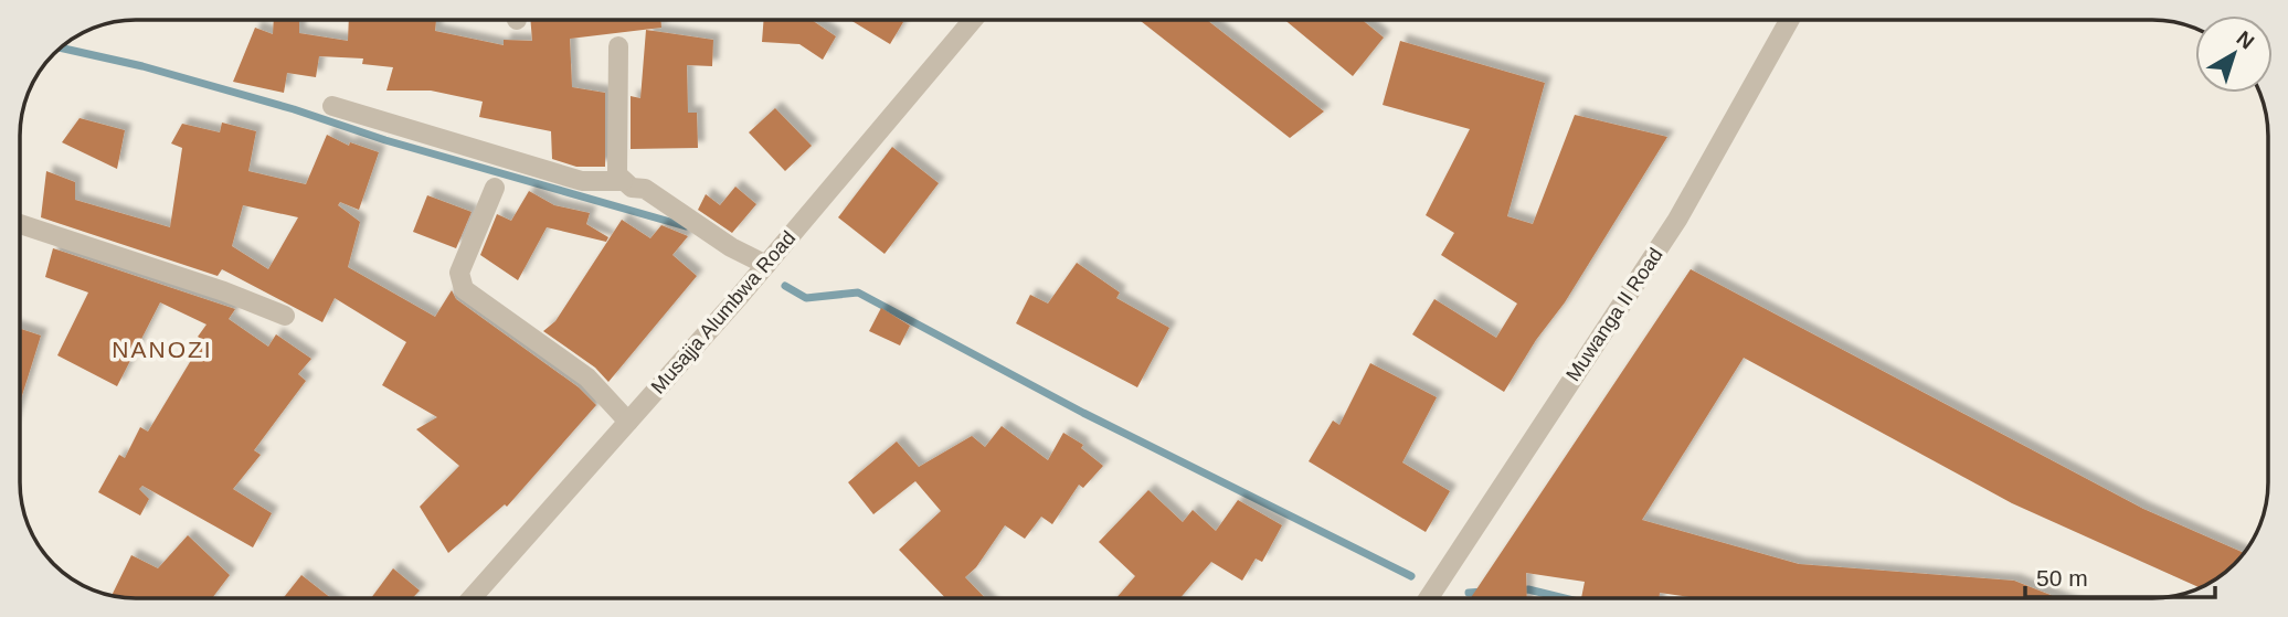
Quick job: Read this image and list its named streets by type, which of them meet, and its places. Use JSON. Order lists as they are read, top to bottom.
{
  "streets": {
    "street": ["Musajja Alumbwa Road", "Muwanga II Road"]
  },
  "districts": ["NANOZI"],
  "scale_bar": "50 m",
  "north": "top right"
}
